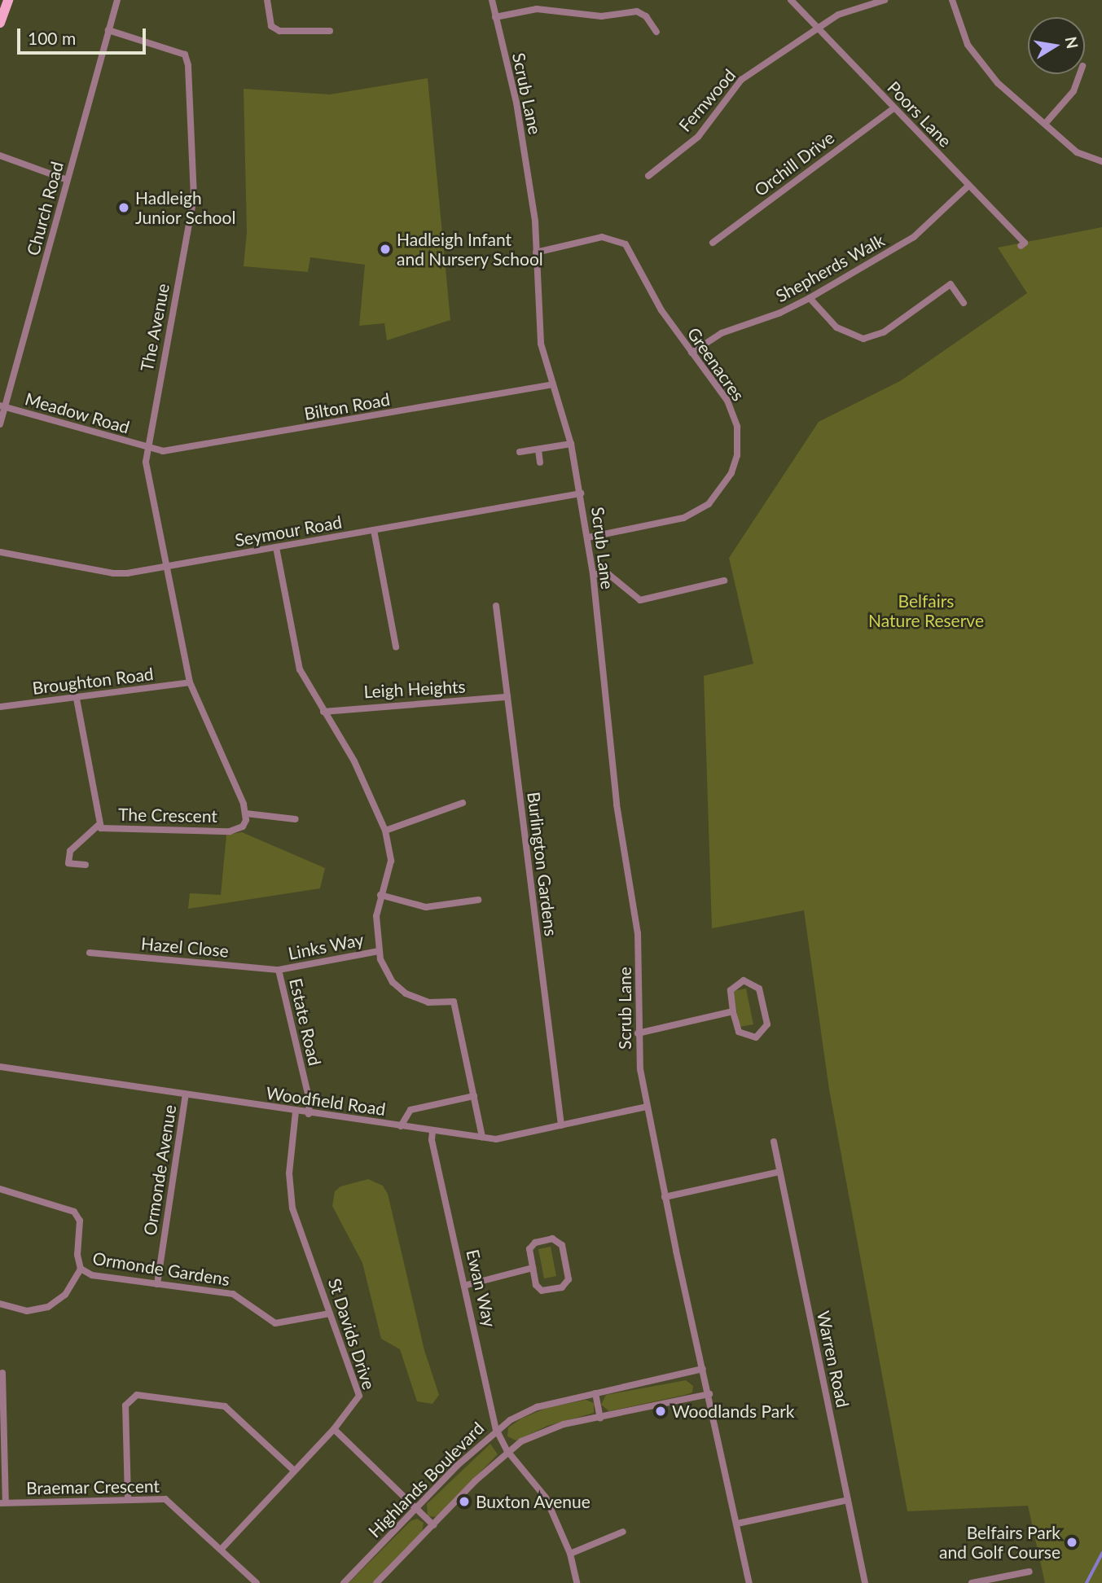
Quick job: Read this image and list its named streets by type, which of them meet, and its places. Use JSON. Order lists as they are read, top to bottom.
{
  "streets": {
    "street": [
      "Scrub Lane",
      "Fernwood",
      "Poors Lane",
      "Orchill Drive",
      "Church Road",
      "Shepherds Walk",
      "The Avenue",
      "Greenacres",
      "Bilton Road",
      "Meadow Road",
      "Seymour Road",
      "Broughton Road",
      "Leigh Heights",
      "The Crescent",
      "Burlington Gardens",
      "Links Way",
      "Hazel Close",
      "Estate Road",
      "Woodfield Road",
      "Ormonde Avenue",
      "Ormonde Gardens",
      "Ewan Way",
      "St Davids Drive",
      "Warren Road",
      "Highlands Boulevard",
      "Braemar Crescent"
    ]
  },
  "crossings": [
    ["Scrub Lane", "Greenacres"],
    ["Scrub Lane", "Bilton Road"],
    ["Scrub Lane", "Seymour Road"],
    ["Scrub Lane", "Woodfield Road"],
    ["Fernwood", "Poors Lane"],
    ["Poors Lane", "Orchill Drive"],
    ["Poors Lane", "Shepherds Walk"],
    ["Church Road", "The Avenue"],
    ["Church Road", "Meadow Road"],
    ["Shepherds Walk", "Greenacres"],
    ["The Avenue", "Bilton Road"],
    ["The Avenue", "Meadow Road"],
    ["The Avenue", "Seymour Road"],
    ["The Avenue", "Broughton Road"],
    ["The Avenue", "The Crescent"],
    ["Bilton Road", "Meadow Road"],
    ["Broughton Road", "The Crescent"],
    ["Leigh Heights", "Burlington Gardens"],
    ["Burlington Gardens", "Woodfield Road"],
    ["Links Way", "Hazel Close"],
    ["Links Way", "Estate Road"],
    ["Hazel Close", "Estate Road"],
    ["Estate Road", "Woodfield Road"],
    ["Woodfield Road", "Ormonde Avenue"],
    ["Woodfield Road", "Ewan Way"],
    ["Woodfield Road", "St Davids Drive"],
    ["Ormonde Avenue", "Ormonde Gardens"],
    ["Ormonde Gardens", "St Davids Drive"],
    ["Ewan Way", "Highlands Boulevard"],
    ["St Davids Drive", "Braemar Crescent"]
  ],
  "parks": ["Belfairs Nature Reserve"],
  "places": [
    "Hadleigh Junior School",
    "Hadleigh Infant and Nursery School",
    "Woodlands Park",
    "Buxton Avenue",
    "Belfairs Park and Golf Course"
  ],
  "scale_bar": "100 m",
  "north": "right"
}
